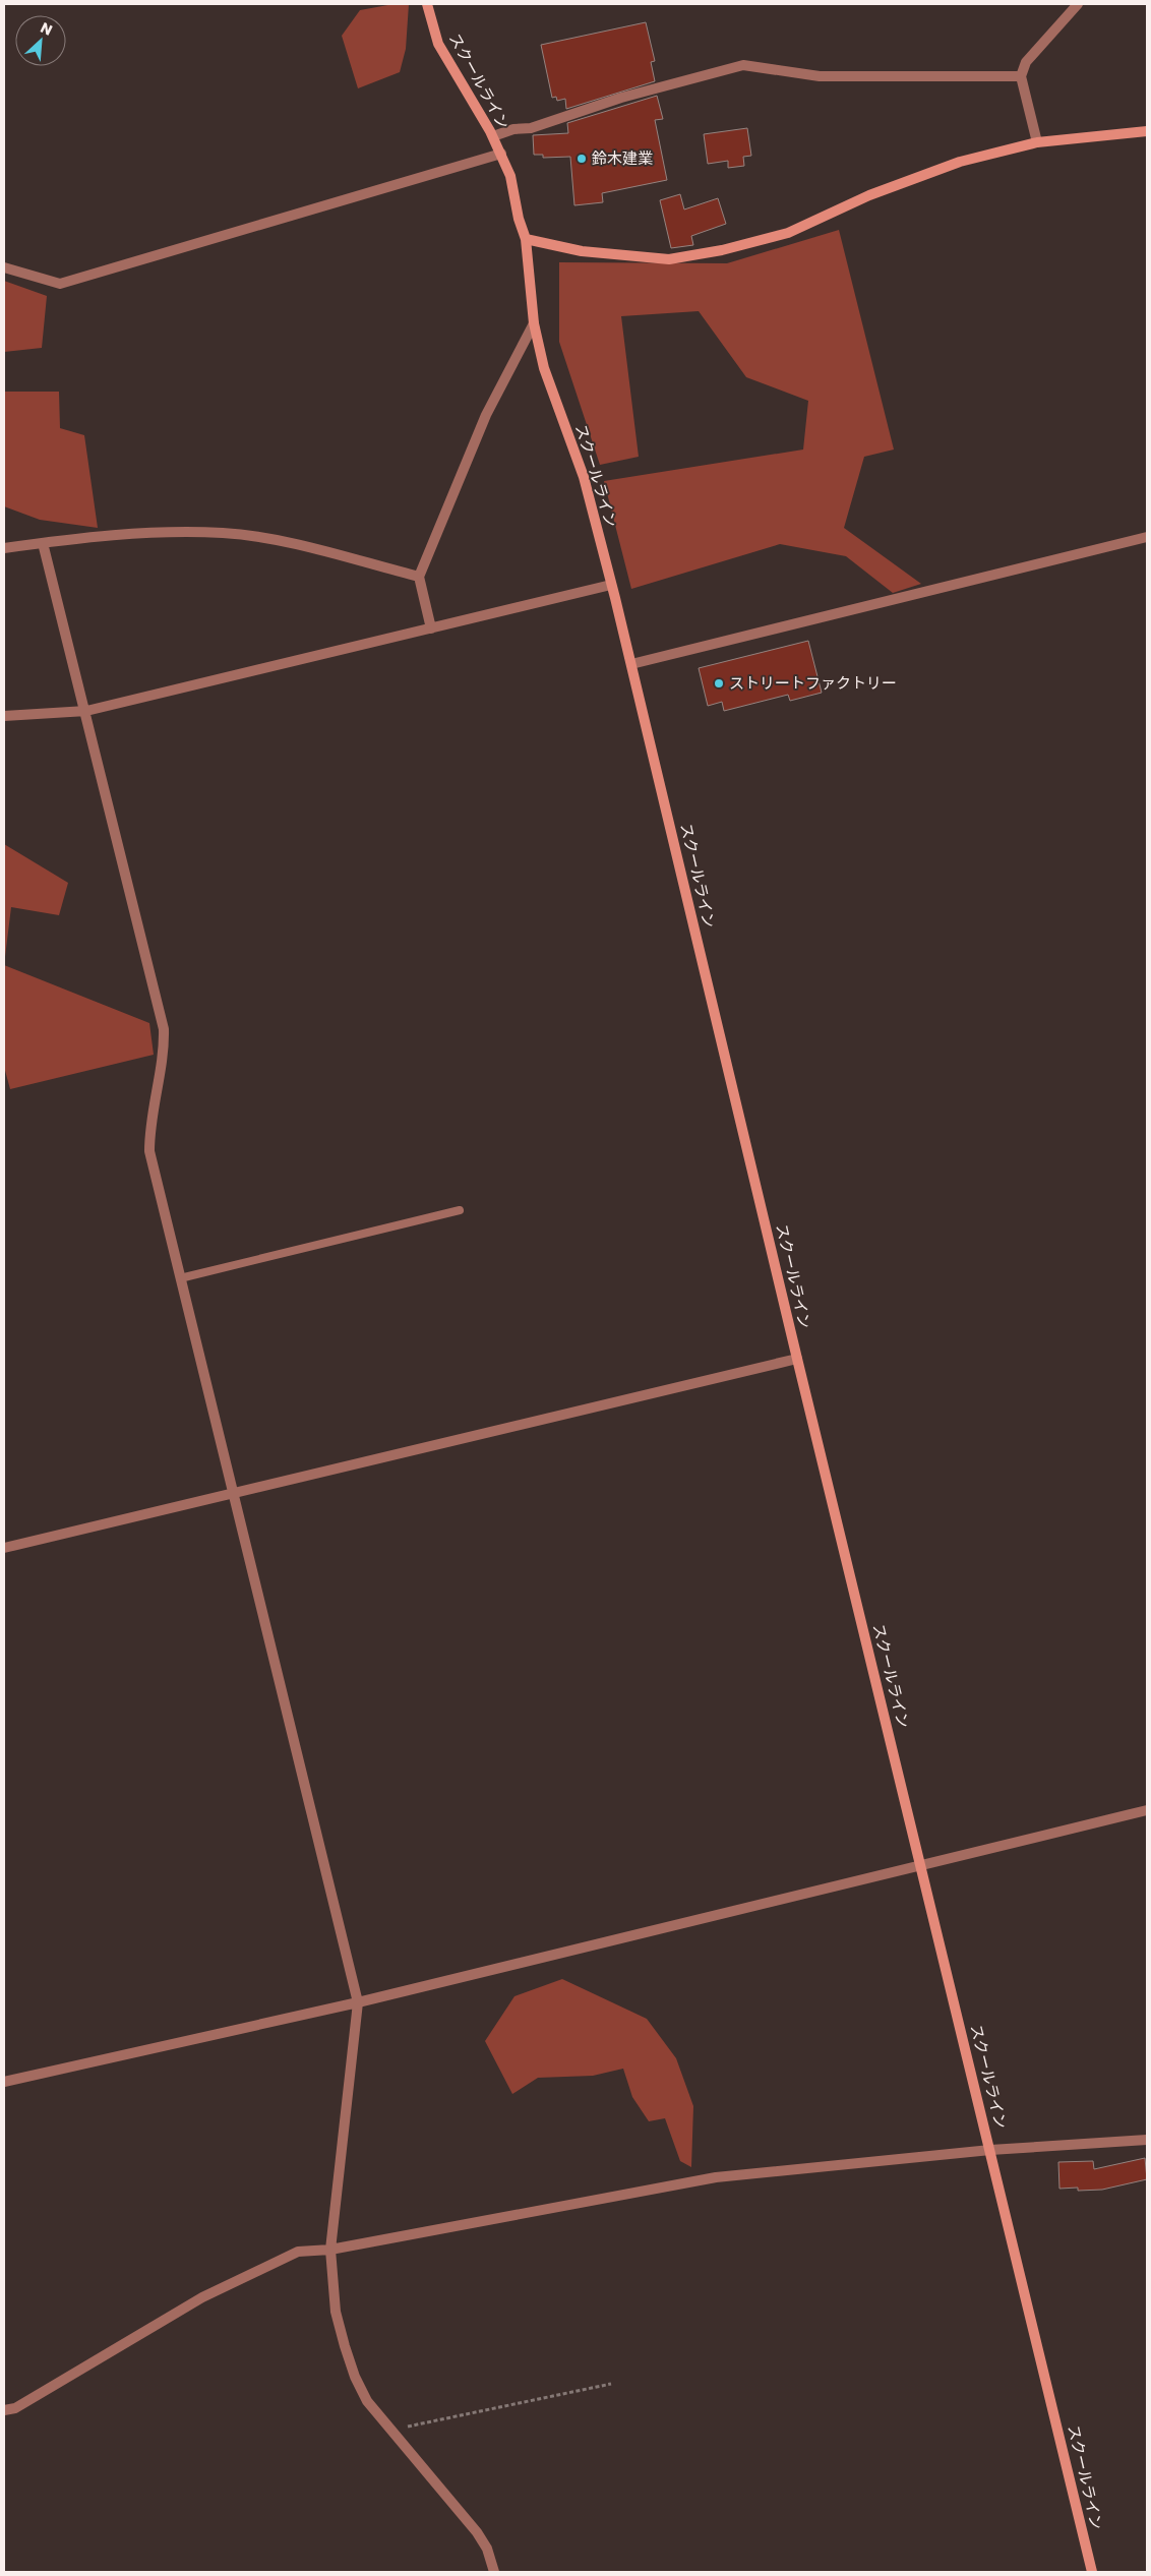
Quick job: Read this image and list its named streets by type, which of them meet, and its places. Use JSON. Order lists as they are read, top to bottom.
{
  "streets": {
    "street": ["スクールライン"]
  },
  "places": ["鈴木建業", "ストリートファクトリー"],
  "north": "top right"
}
